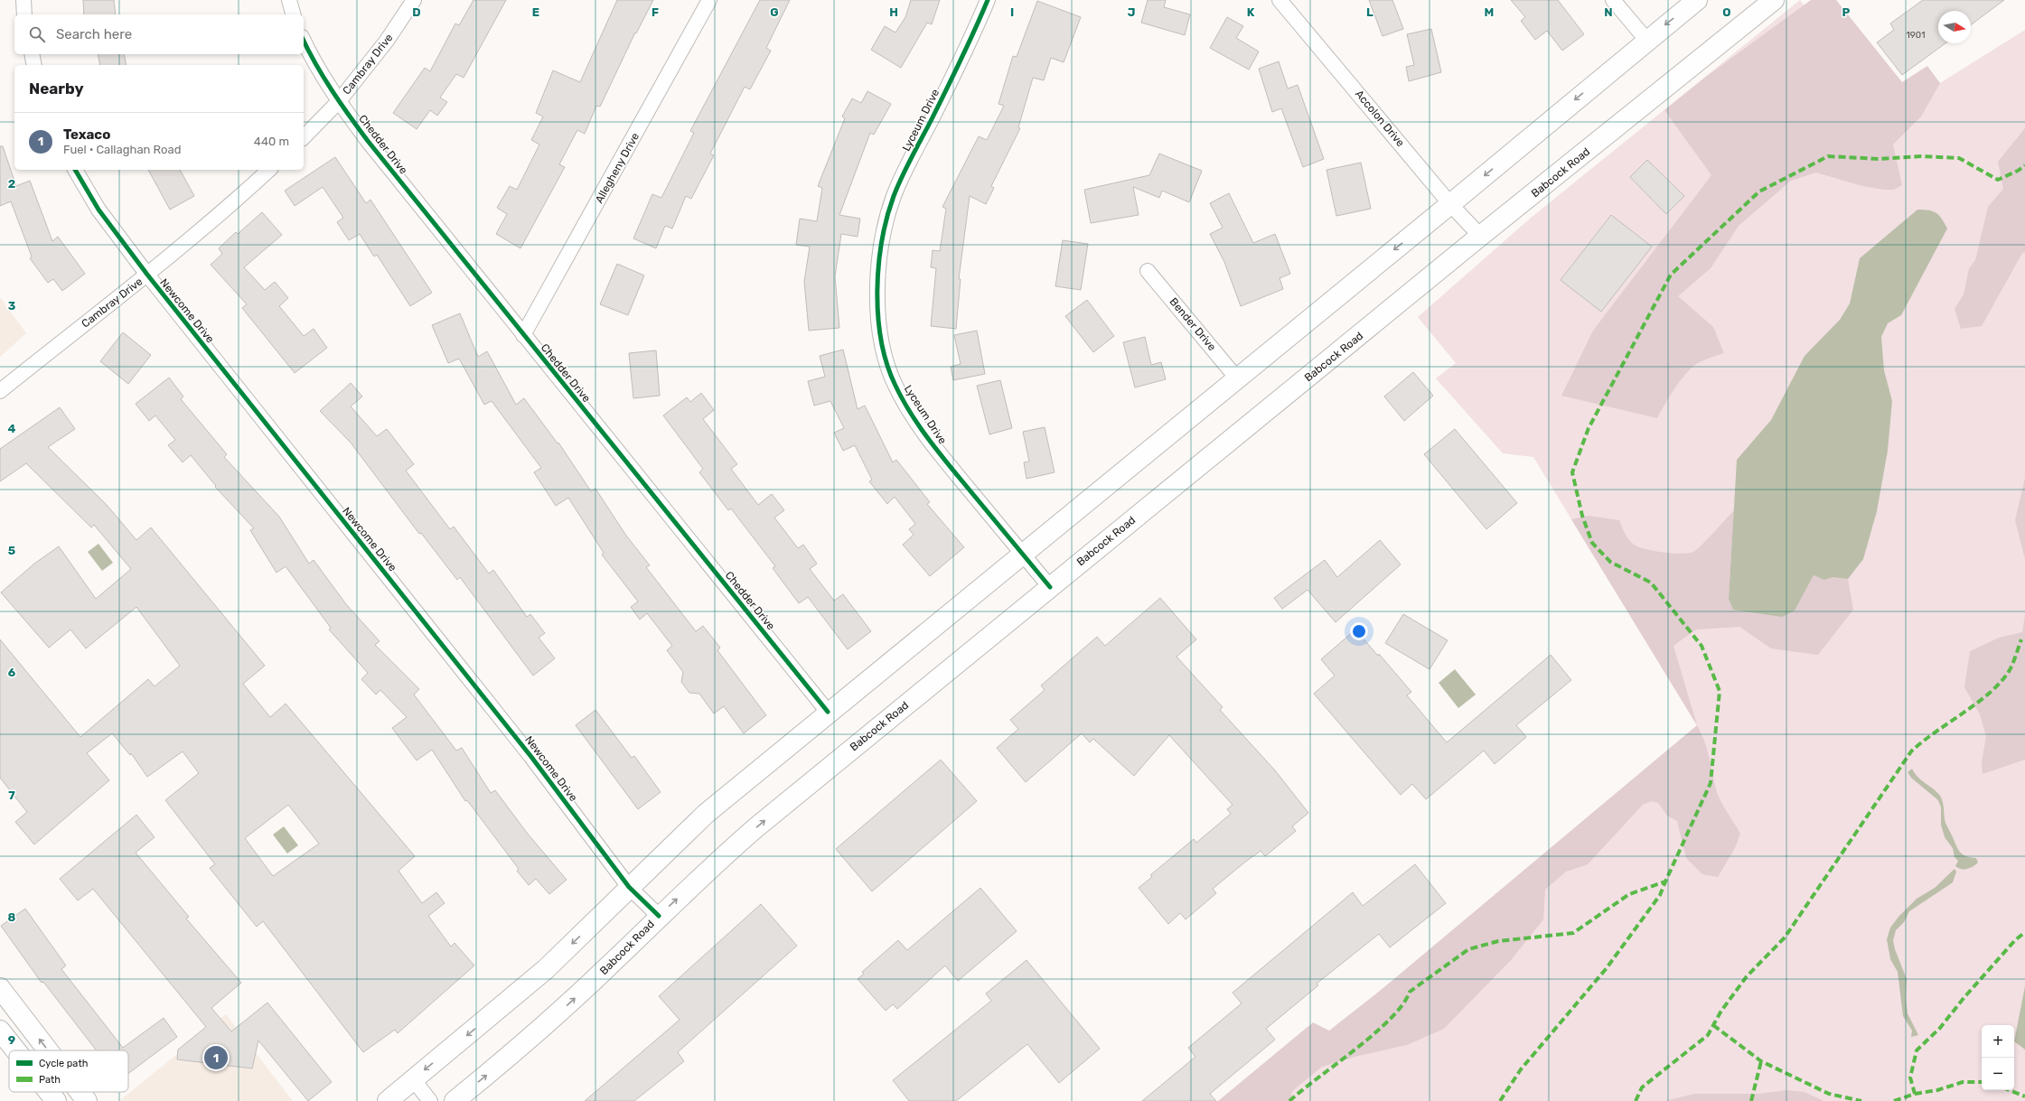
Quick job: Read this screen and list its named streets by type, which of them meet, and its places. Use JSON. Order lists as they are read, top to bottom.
{
  "streets": {
    "main road": ["Babcock Road"],
    "street": [
      "Cambray Drive",
      "Accolon Drive",
      "Lyceum Drive",
      "Chedder Drive",
      "Allegheny Drive",
      "Newcome Drive",
      "Bender Drive"
    ]
  },
  "crossings": [
    ["Cambray Drive", "Chedder Drive"],
    ["Cambray Drive", "Newcome Drive"],
    ["Accolon Drive", "Babcock Road"],
    ["Lyceum Drive", "Babcock Road"],
    ["Chedder Drive", "Allegheny Drive"],
    ["Babcock Road", "Newcome Drive"]
  ],
  "house_numbers": ["1901"],
  "legend": ["Cycle path", "Path"],
  "north": "right",
  "page": {
    "search": "Search here",
    "heading": "Nearby",
    "list": [
      {
        "mark": "1",
        "name": "Texaco",
        "note": "Fuel · Callaghan Road",
        "value": "440 m"
      }
    ],
    "map_buttons": ["+", "−"],
    "pins": "1"
  },
  "grid": {
    "columns": [
      "D",
      "E",
      "F",
      "G",
      "H",
      "I",
      "J",
      "K",
      "L",
      "M",
      "N",
      "O",
      "P"
    ],
    "rows": [
      "2",
      "3",
      "4",
      "5",
      "6",
      "7",
      "8",
      "9"
    ]
  }
}
